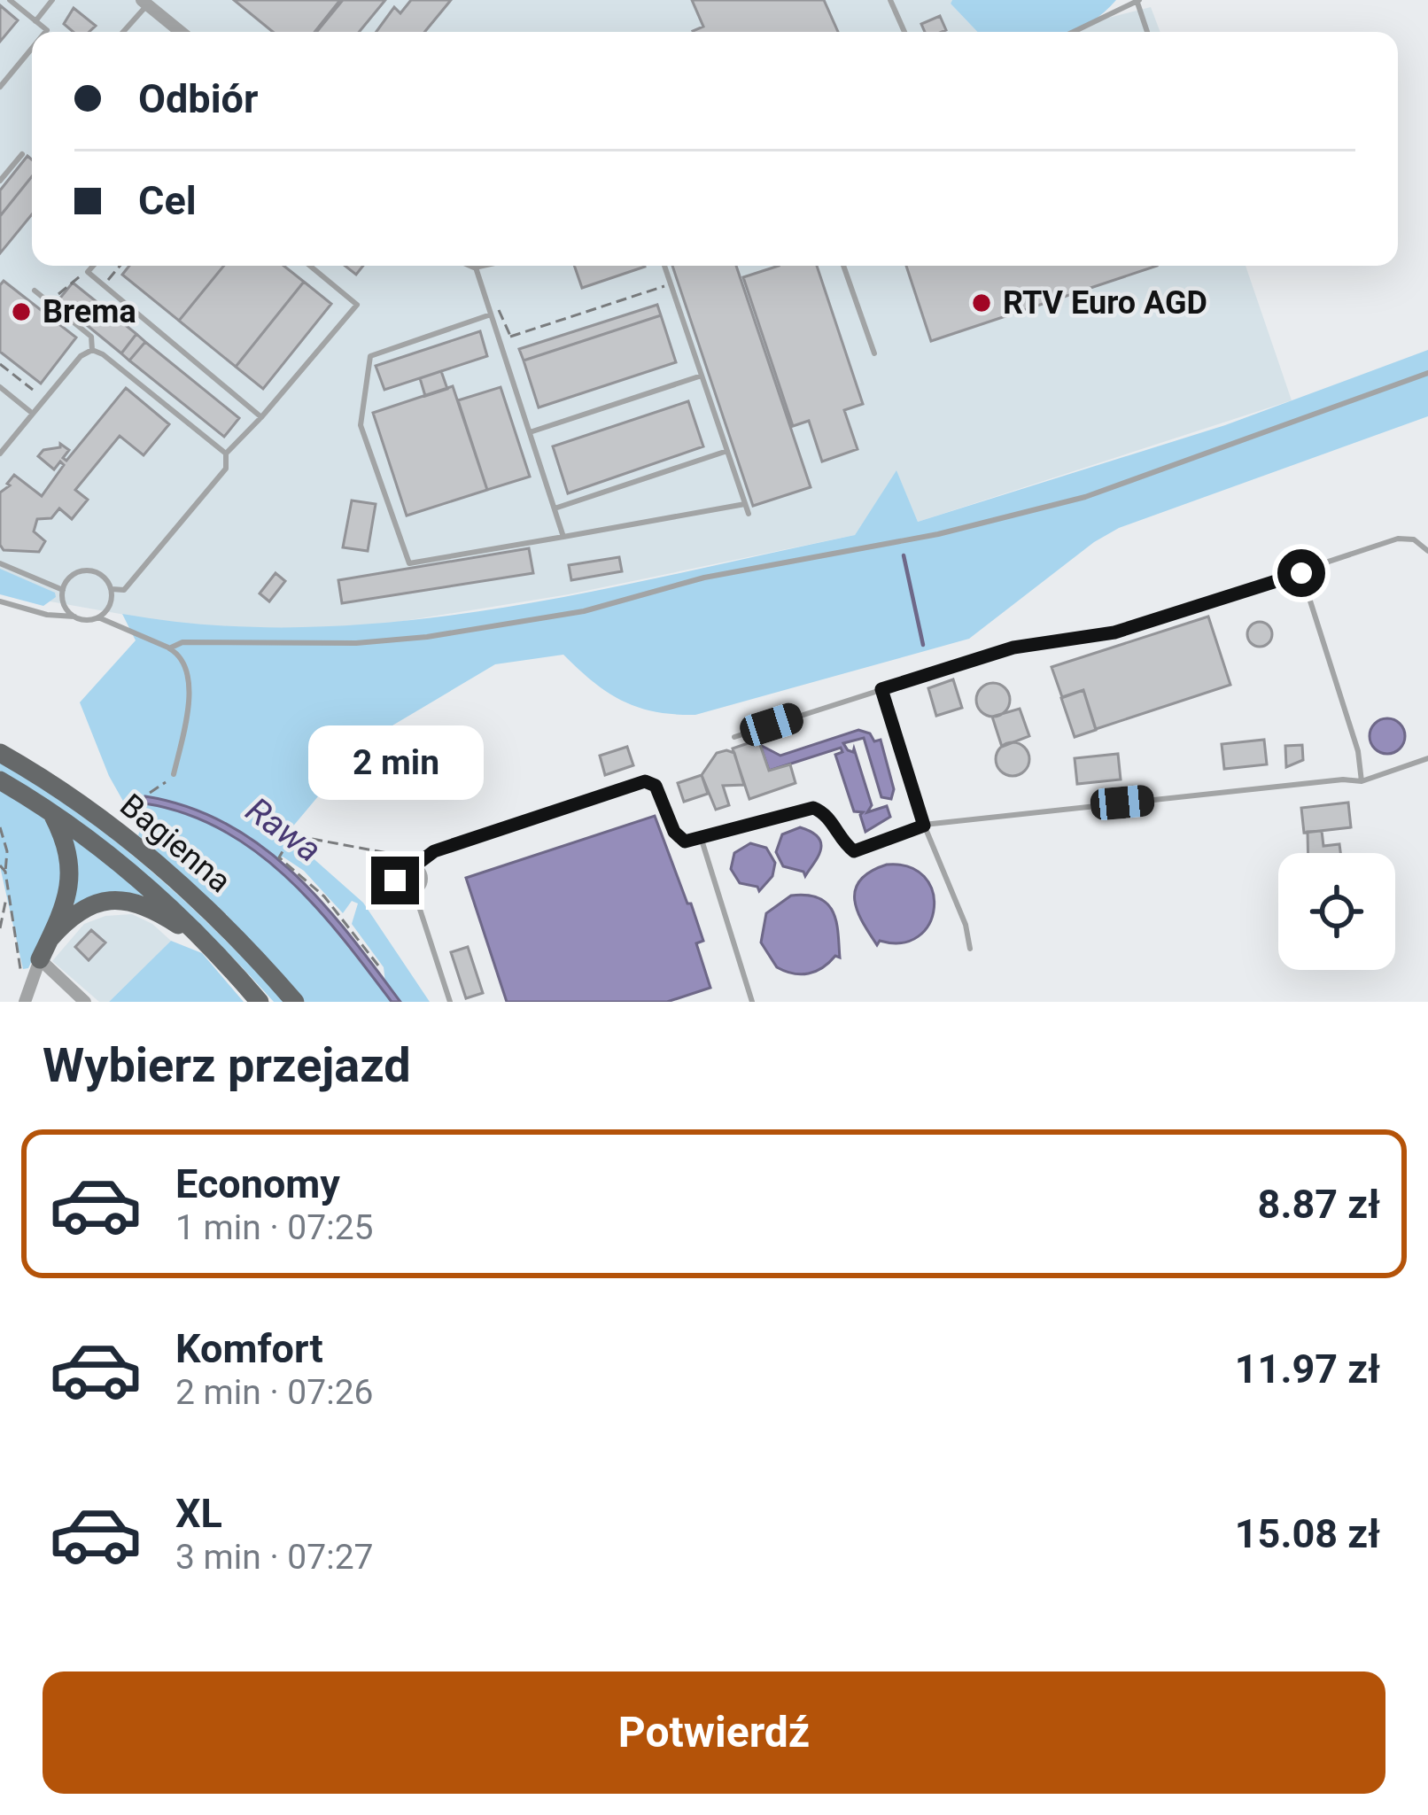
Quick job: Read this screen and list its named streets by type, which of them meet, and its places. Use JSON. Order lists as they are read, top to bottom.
{
  "streets": {
    "main road": ["Bagienna"]
  },
  "water": ["Rawa"],
  "places": ["RTV Euro AGD", "Brema"],
  "page": {
    "banner": ["Odbiór", "Cel"],
    "bubble": "2 min",
    "heading": "Wybierz przejazd",
    "list": [
      {
        "name": "Economy",
        "note": "1 min · 07:25",
        "value": "8.87 zł"
      },
      {
        "name": "Komfort",
        "note": "2 min · 07:26",
        "value": "11.97 zł"
      },
      {
        "name": "XL",
        "note": "3 min · 07:27",
        "value": "15.08 zł"
      }
    ],
    "buttons": "Potwierdź"
  }
}
